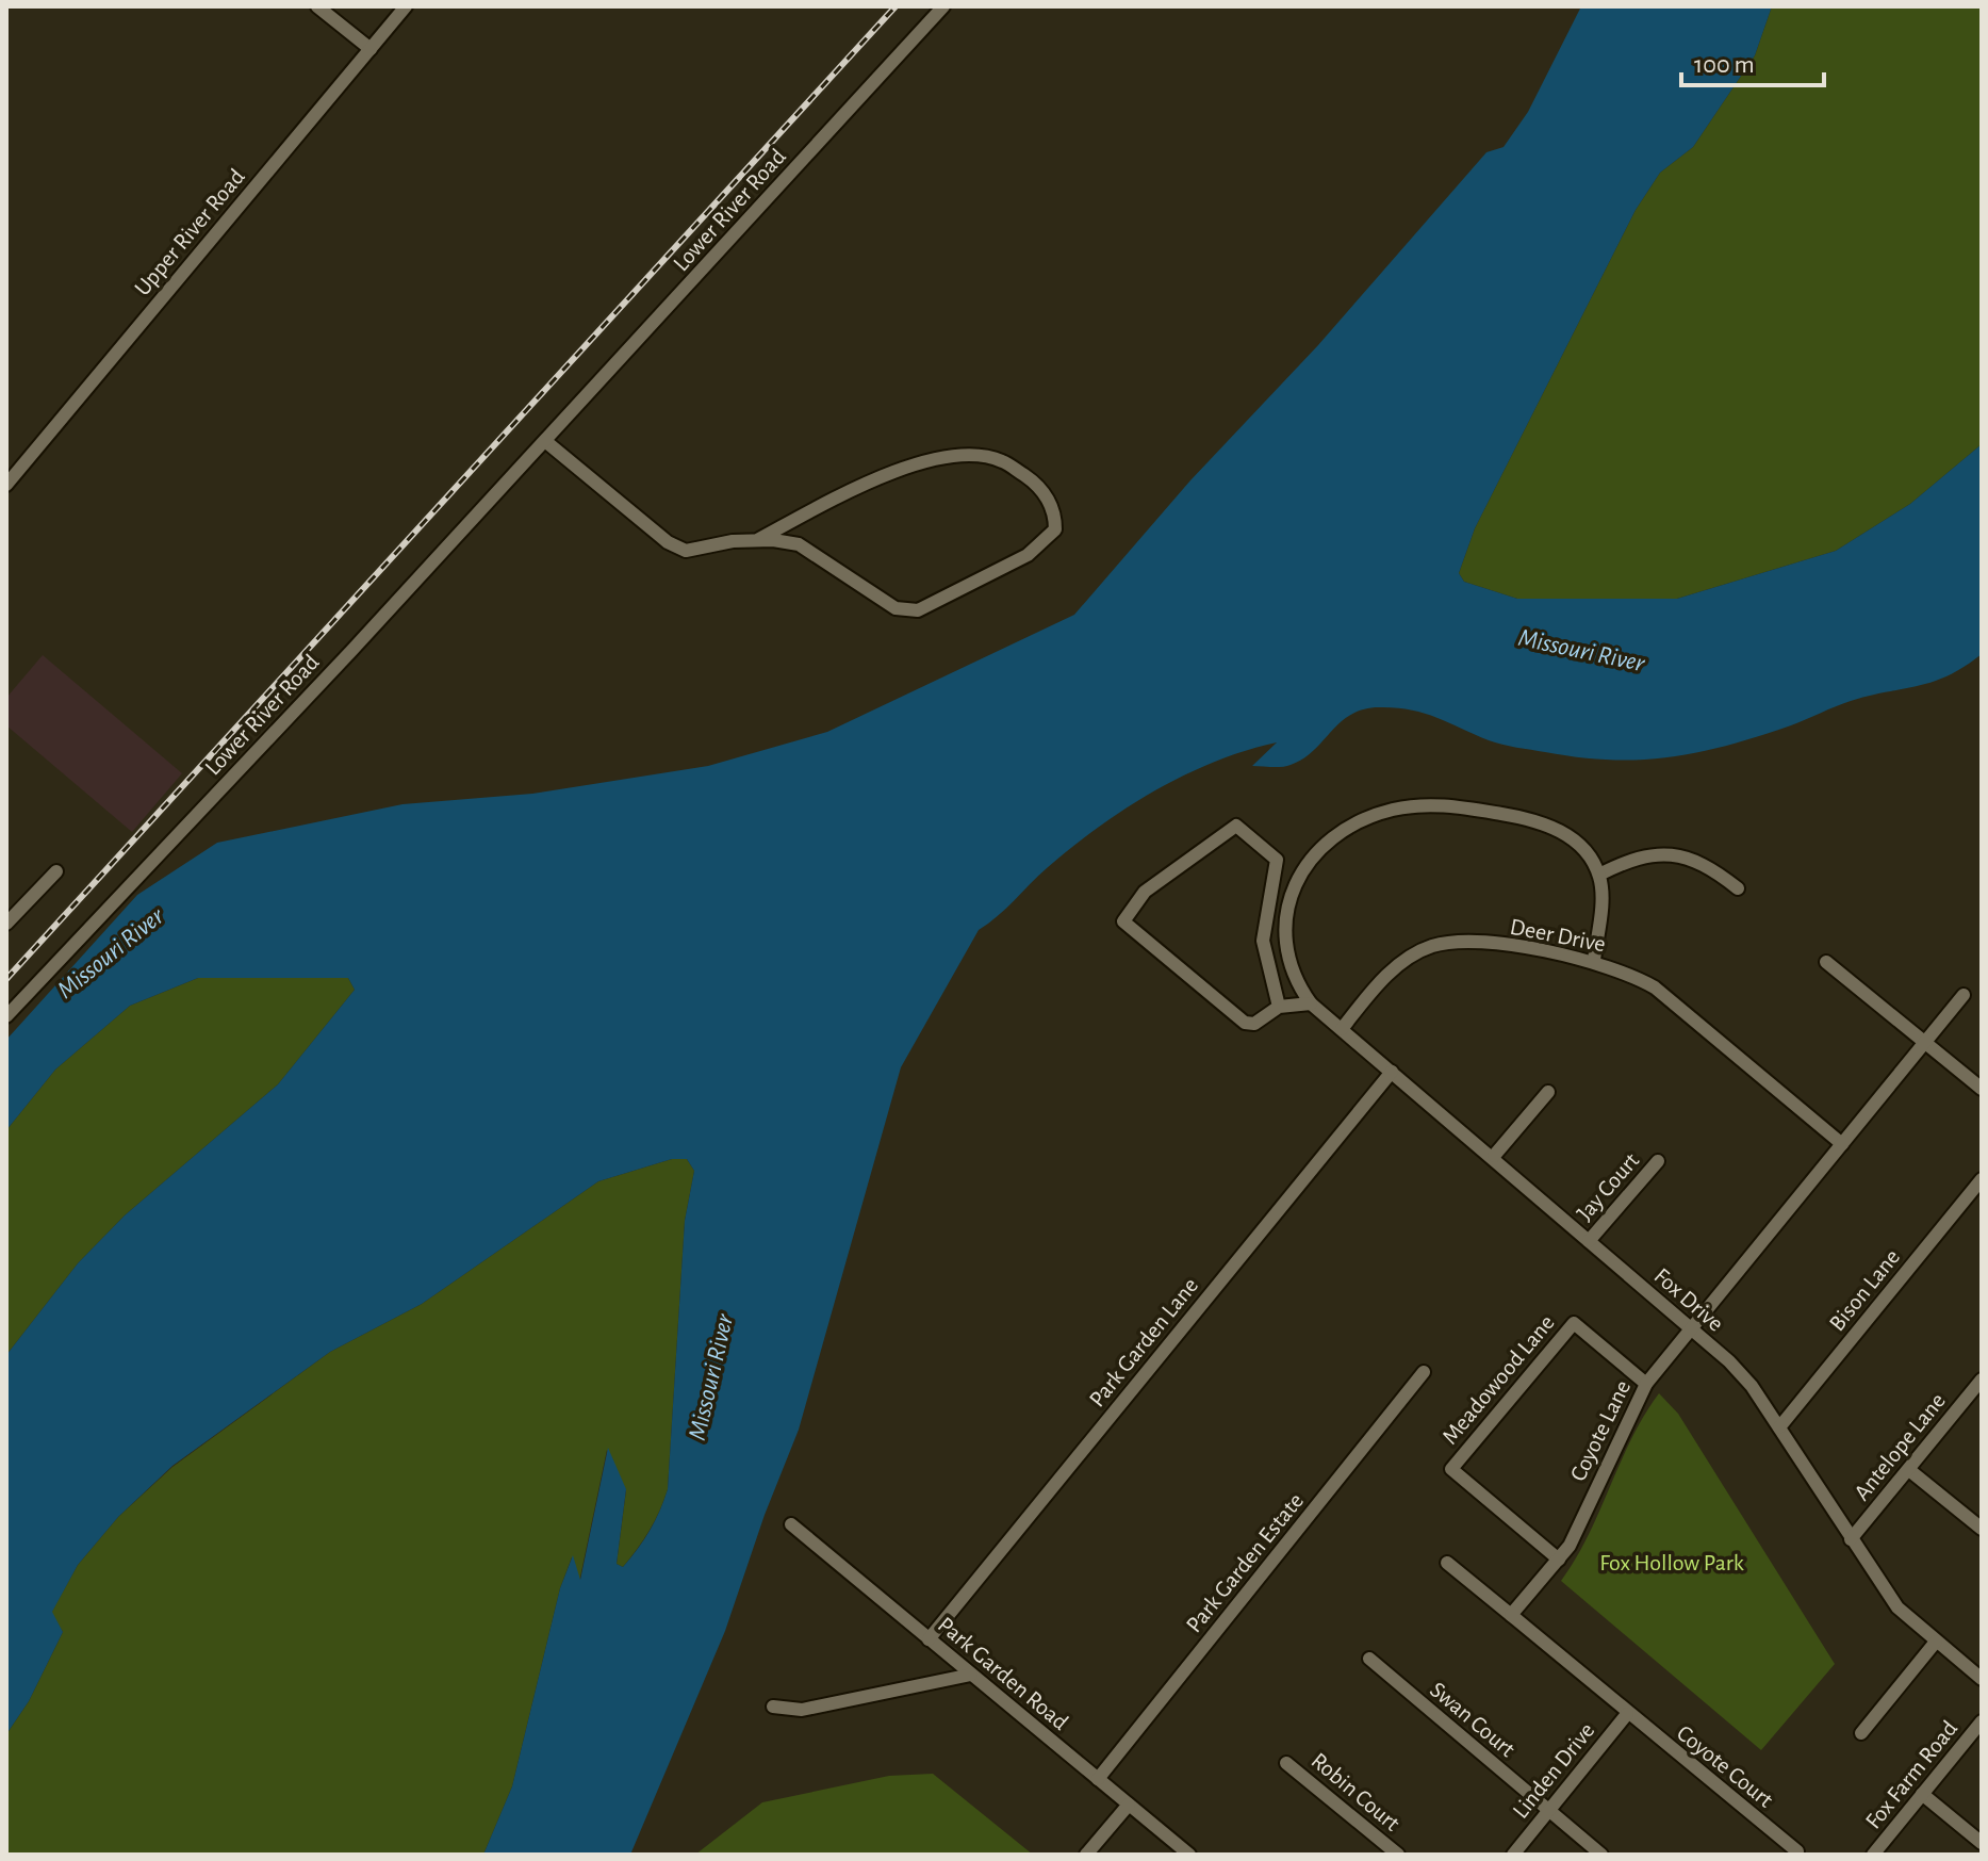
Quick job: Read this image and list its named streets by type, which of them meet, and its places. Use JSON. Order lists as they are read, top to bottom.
{
  "streets": {
    "street": [
      "Lower River Road",
      "Upper River Road",
      "Deer Drive",
      "Jay Court",
      "Bison Lane",
      "Fox Drive",
      "Park Garden Lane",
      "Meadowood Lane",
      "Coyote Lane",
      "Antelope Lane",
      "Park Garden Estate",
      "Park Garden Road",
      "Swan Court",
      "Coyote Court",
      "Linden Drive",
      "Fox Farm Road",
      "Robin Court"
    ]
  },
  "crossings": [
    ["Deer Drive", "Fox Drive"],
    ["Deer Drive", "Coyote Lane"],
    ["Jay Court", "Fox Drive"],
    ["Bison Lane", "Fox Drive"],
    ["Fox Drive", "Park Garden Lane"],
    ["Fox Drive", "Coyote Lane"],
    ["Fox Drive", "Antelope Lane"],
    ["Park Garden Lane", "Park Garden Road"],
    ["Meadowood Lane", "Coyote Lane"],
    ["Park Garden Estate", "Park Garden Road"],
    ["Swan Court", "Linden Drive"],
    ["Coyote Court", "Linden Drive"]
  ],
  "water": ["Missouri River"],
  "parks": ["Fox Hollow Park"],
  "scale_bar": "100 m"
}
